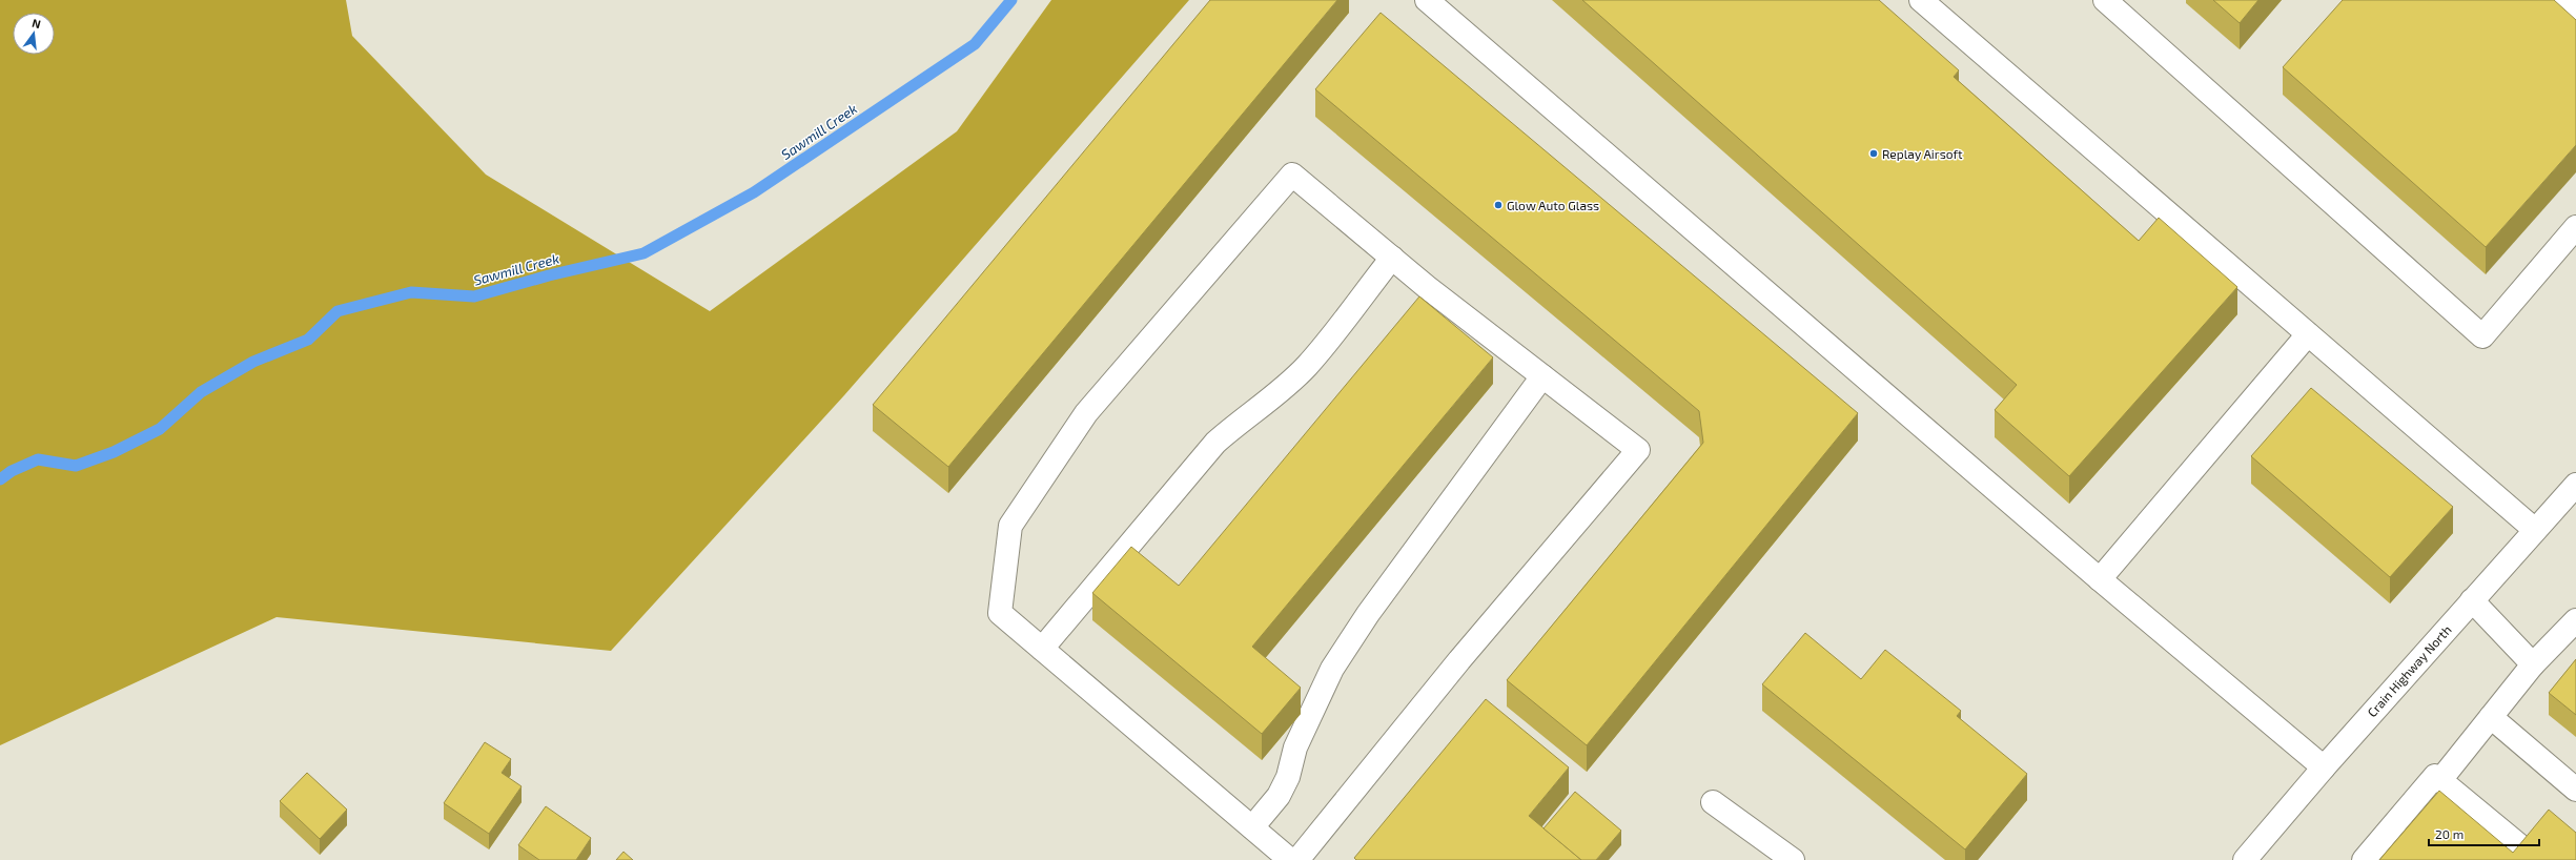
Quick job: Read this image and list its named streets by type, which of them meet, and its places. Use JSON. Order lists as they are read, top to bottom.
{
  "streets": {
    "street": ["Crain Highway North"]
  },
  "water": ["Sawmill Creek"],
  "places": ["Replay Airsoft", "Glow Auto Glass"],
  "scale_bar": "20 m",
  "north": "top"
}
